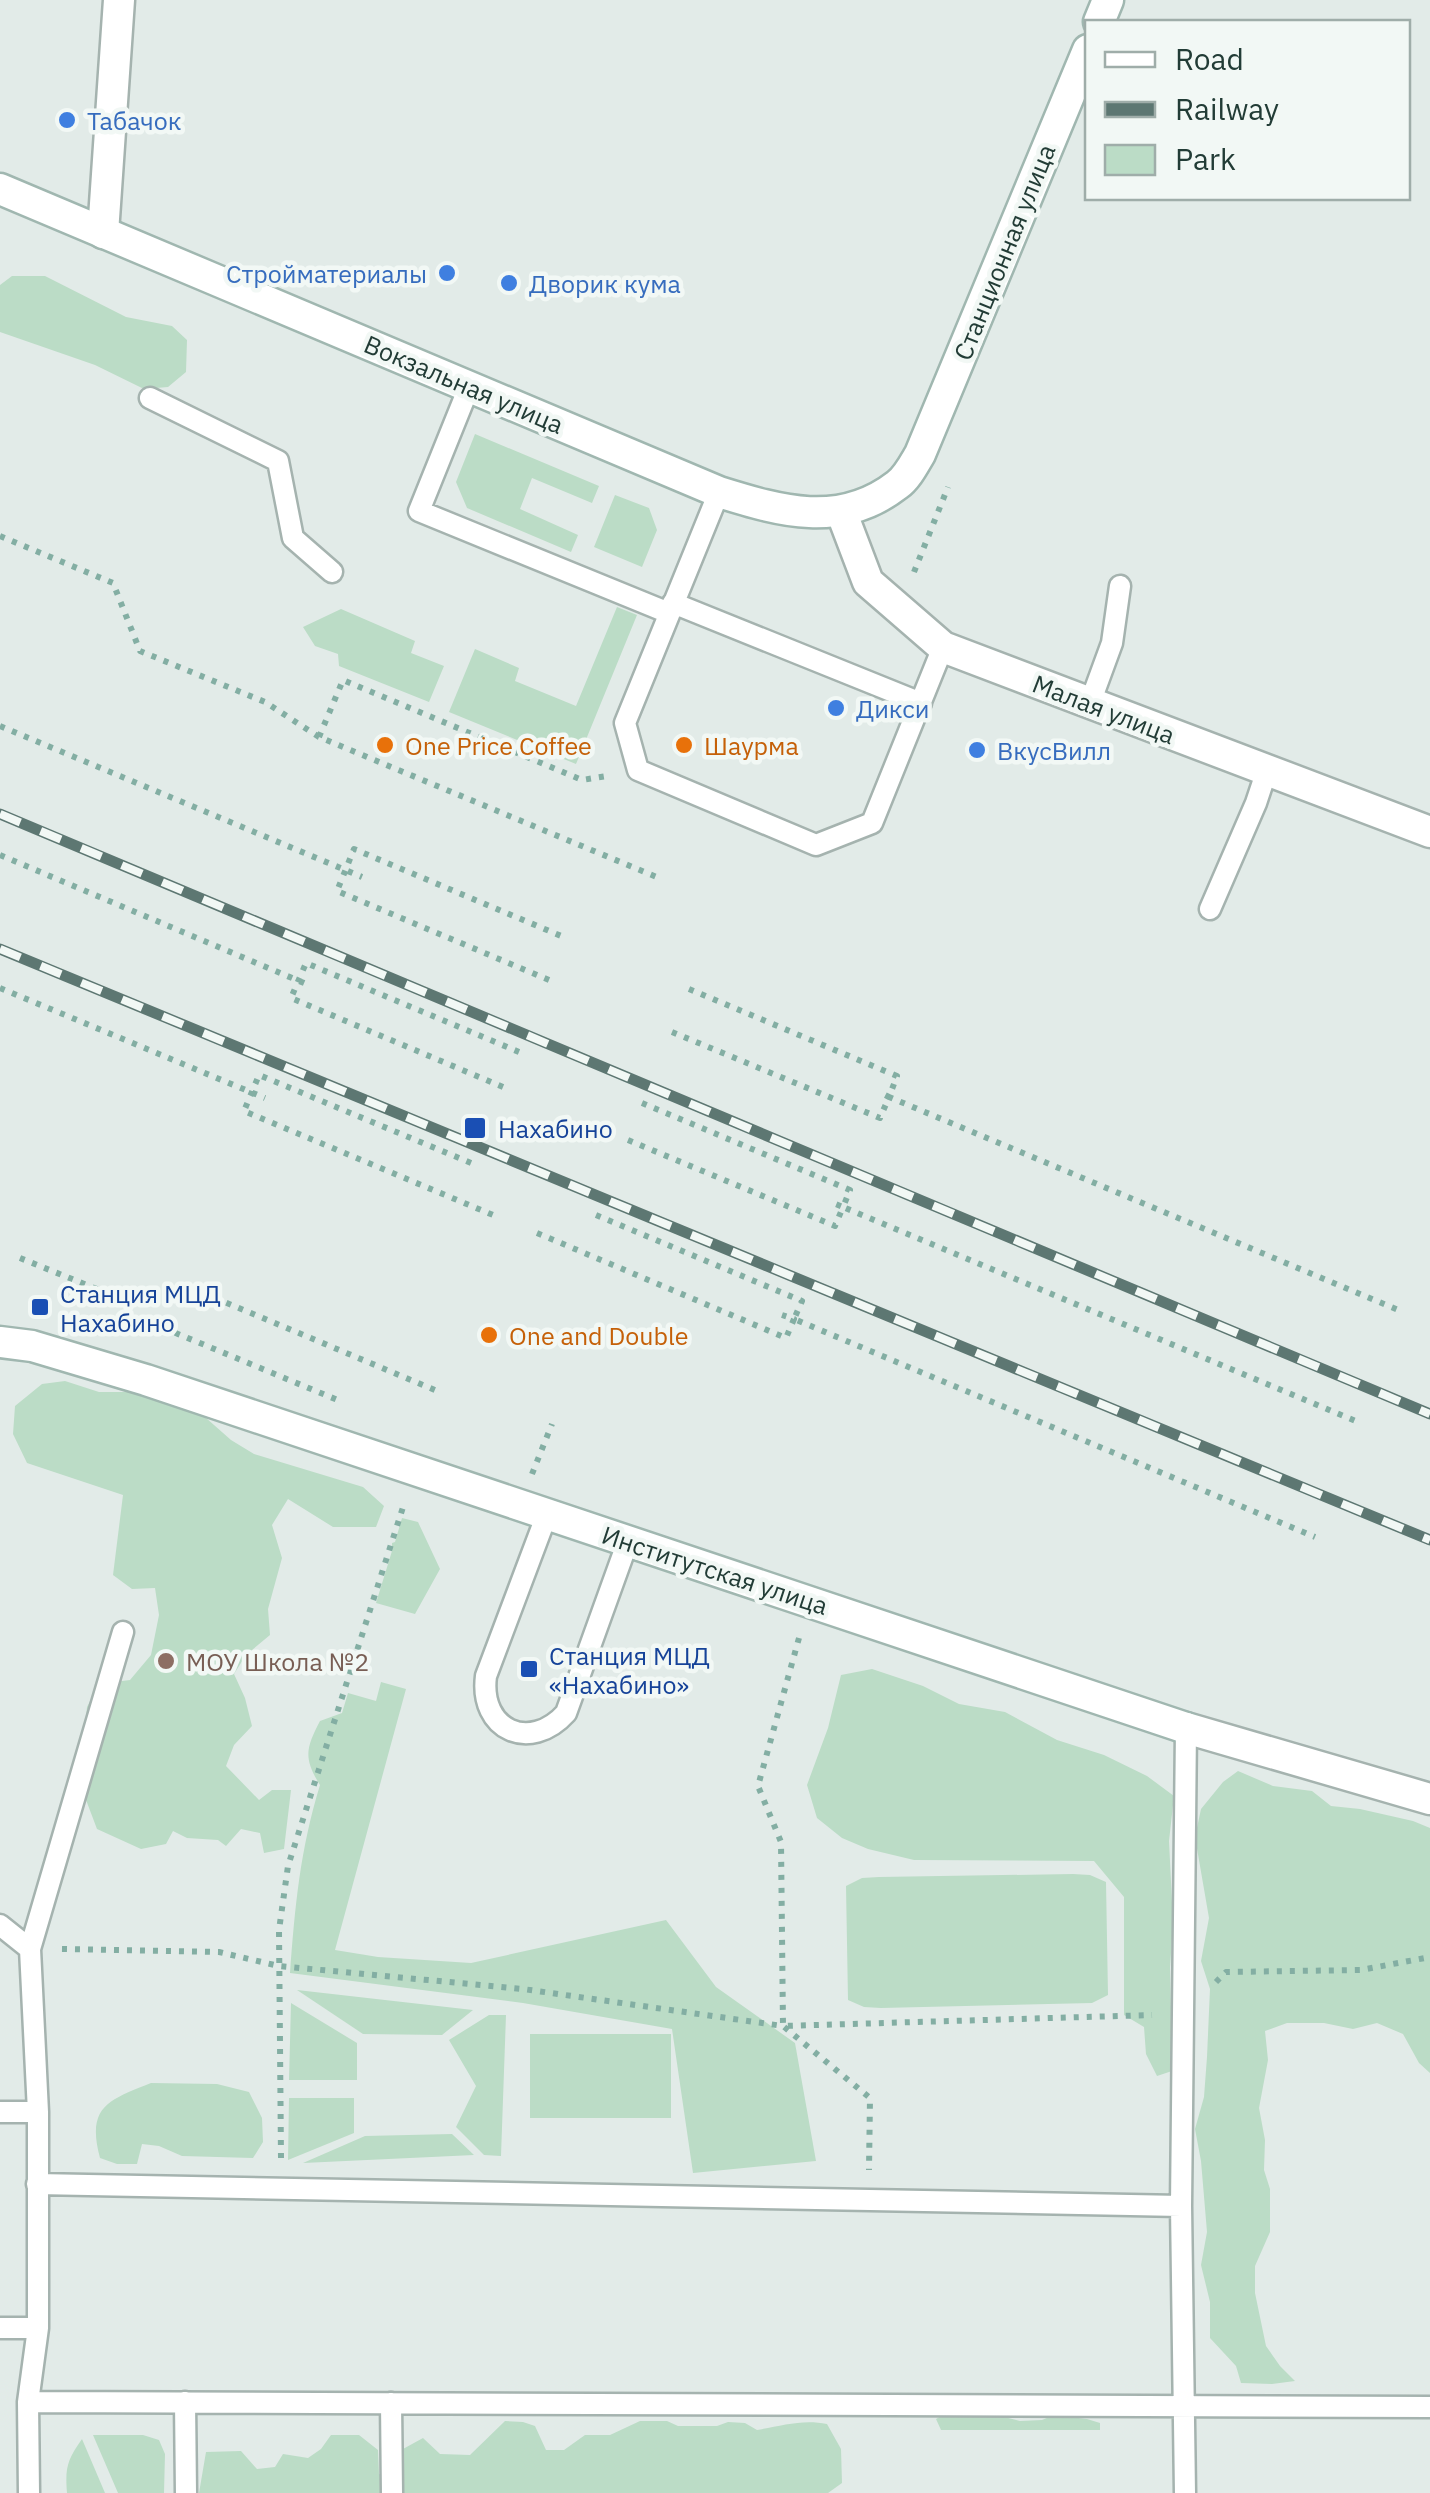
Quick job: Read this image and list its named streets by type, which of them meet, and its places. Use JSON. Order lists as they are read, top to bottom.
{
  "streets": {
    "street": [
      "Станционная улица",
      "Вокзальная улица",
      "Малая улица",
      "Институтская улица"
    ]
  },
  "crossings": [
    ["Станционная улица", "Вокзальная улица"],
    ["Вокзальная улица", "Малая улица"]
  ],
  "places": {
    "other": [
      "Табачок",
      "Стройматериалы",
      "Дворик кума",
      "Дикси",
      "One Price Coffee",
      "Шаурма",
      "ВкусВилл",
      "One and Double",
      "МОУ Школа №2"
    ],
    "transit": ["Нахабино", "Станция МЦД Нахабино", "Станция МЦД «Нахабино»"]
  },
  "legend": ["Road", "Railway", "Park"]
}
